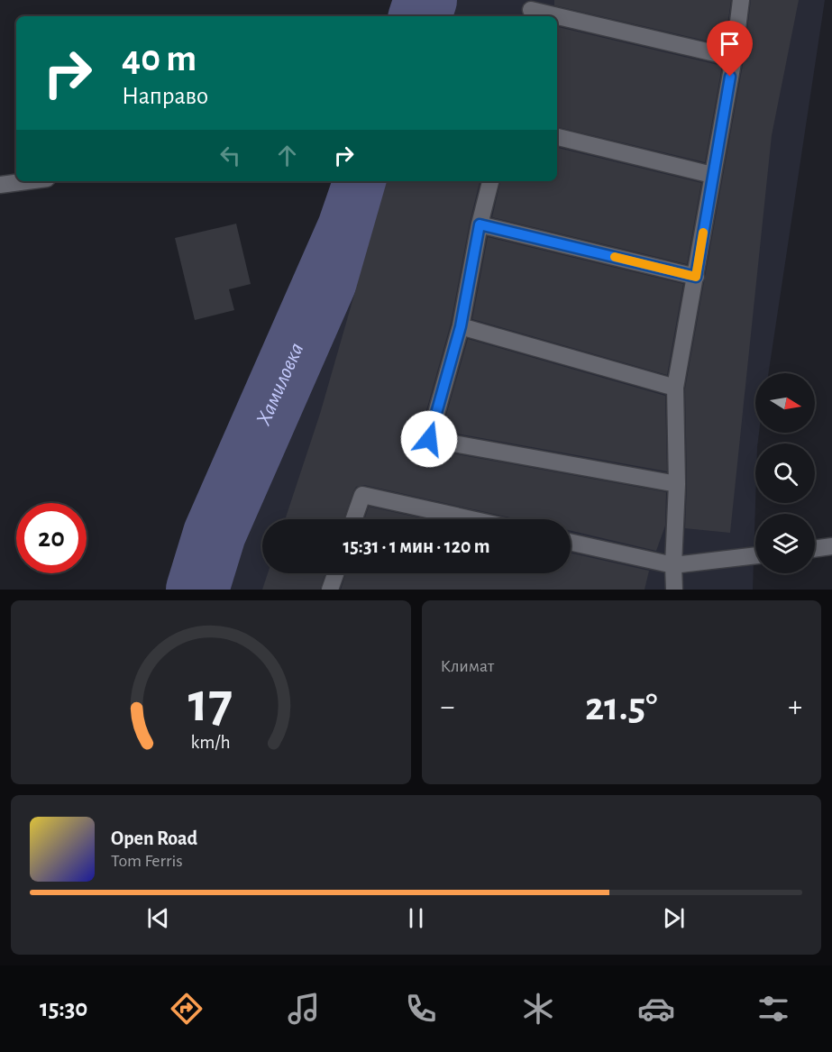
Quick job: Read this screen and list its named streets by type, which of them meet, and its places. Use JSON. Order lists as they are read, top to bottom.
{
  "water": ["Хамиловка"],
  "north": "right",
  "page": {
    "turn": ["40 m", "Направо"],
    "limit": "20",
    "trip": "15:31 · 1 мин · 120 m",
    "tile": "Климат",
    "heat": ["−", "21.5°", "+"],
    "song": ["Open Road", "Tom Ferris"],
    "tabs": "15:30",
    "gauge": ["17", "km/h"]
  }
}
